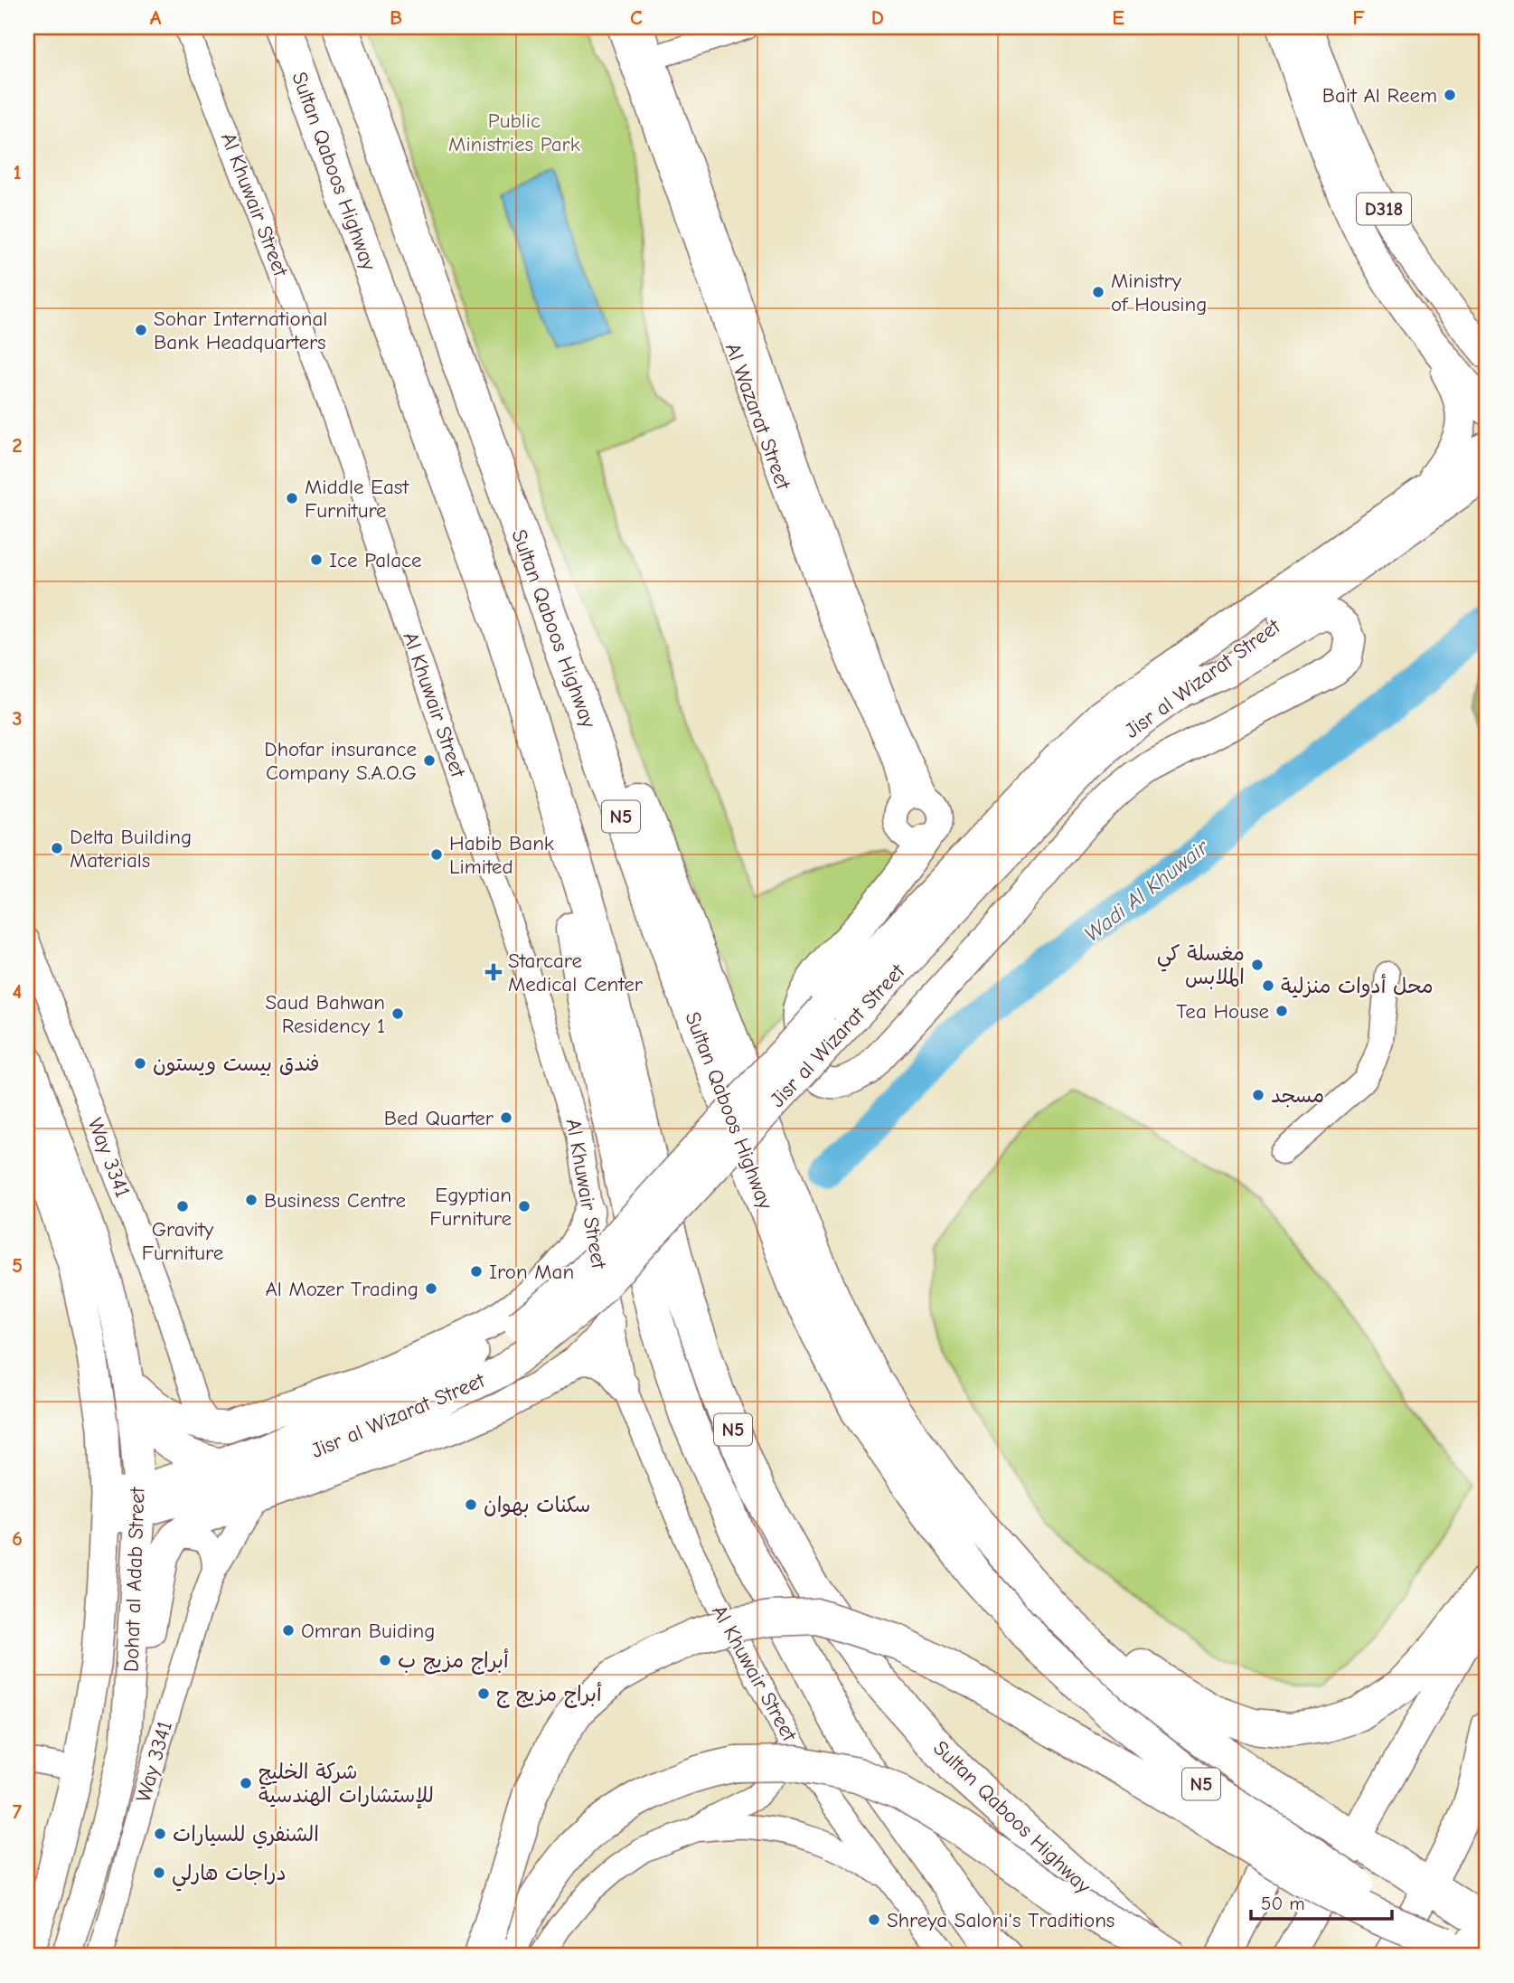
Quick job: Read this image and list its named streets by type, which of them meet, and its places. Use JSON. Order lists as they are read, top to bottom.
{
  "streets": {
    "highway": ["Sultan Qaboos Highway", "N5"],
    "main road": ["D318", "Jisr al Wizarat Street", "Dohat al Adab Street"],
    "street": ["Al Khuwair Street", "Al Wazarat Street", "Way 3341"]
  },
  "crossings": [
    ["Jisr al Wizarat Street", "Dohat al Adab Street"]
  ],
  "water": ["Wadi Al Khuwair"],
  "parks": ["Public Ministries Park"],
  "places": {
    "other": [
      "Bait Al Reem",
      "Ministry of Housing",
      "Sohar International Bank Headquarters",
      "Middle East Furniture",
      "Ice Palace",
      "Dhofar insurance Company S.A.O.G",
      "Delta Building Materials",
      "Habib Bank Limited",
      "مغسلة كي الملابس",
      "محل أدوات منزلية",
      "Tea House",
      "Saud Bahwan Residency 1",
      "فندق بيست ويستون",
      "مسجد",
      "Bed Quarter",
      "Business Centre",
      "Gravity Furniture",
      "Egyptian Furniture",
      "Iron Man",
      "Al Mozer Trading",
      "سكنات بهوان",
      "Omran Buiding",
      "أبراج مزيج ب",
      "أبراج مزيج ج",
      "شركة الخليج للإستشارات الهندسية",
      "الشنفري للسيارات",
      "دراجات هارلي",
      "Shreya Saloni's Traditions"
    ],
    "health": ["Starcare Medical Center"]
  },
  "scale_bar": "50 m",
  "grid": {
    "columns": [
      "A",
      "B",
      "C",
      "D",
      "E",
      "F"
    ],
    "rows": [
      "1",
      "2",
      "3",
      "4",
      "5",
      "6",
      "7"
    ]
  }
}
